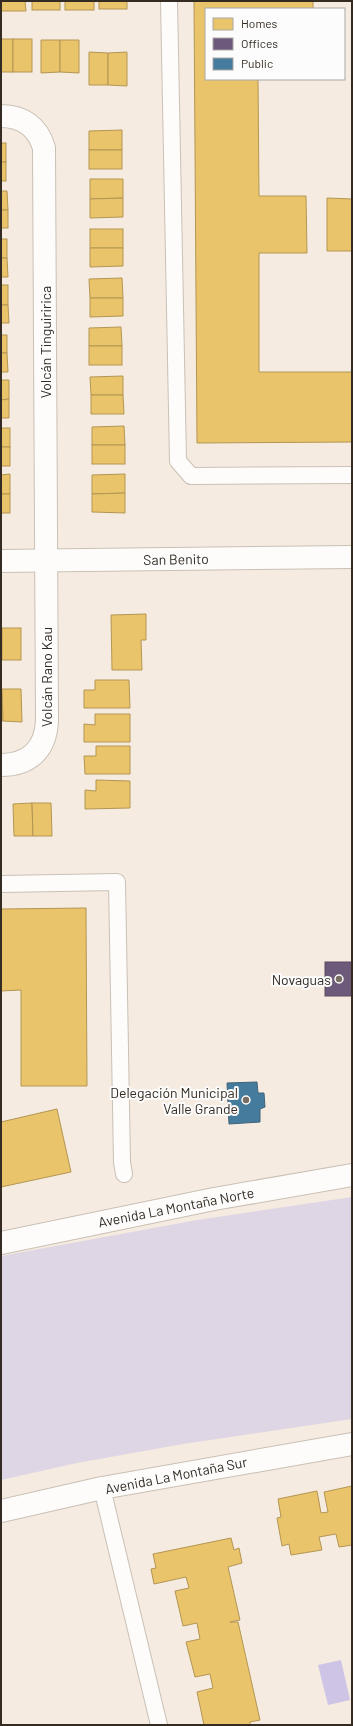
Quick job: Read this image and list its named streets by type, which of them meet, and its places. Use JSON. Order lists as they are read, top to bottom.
{
  "streets": {
    "street": [
      "Volcán Tinguiririca",
      "San Benito",
      "Volcán Rano Kau",
      "Avenida La Montaña Norte",
      "Avenida La Montaña Sur"
    ]
  },
  "crossings": [
    ["Volcán Tinguiririca", "San Benito"],
    ["Volcán Tinguiririca", "Volcán Rano Kau"],
    ["San Benito", "Volcán Rano Kau"]
  ],
  "places": ["Novaguas", "Delegación Municipal Valle Grande"],
  "legend": ["Homes", "Offices", "Public"]
}
